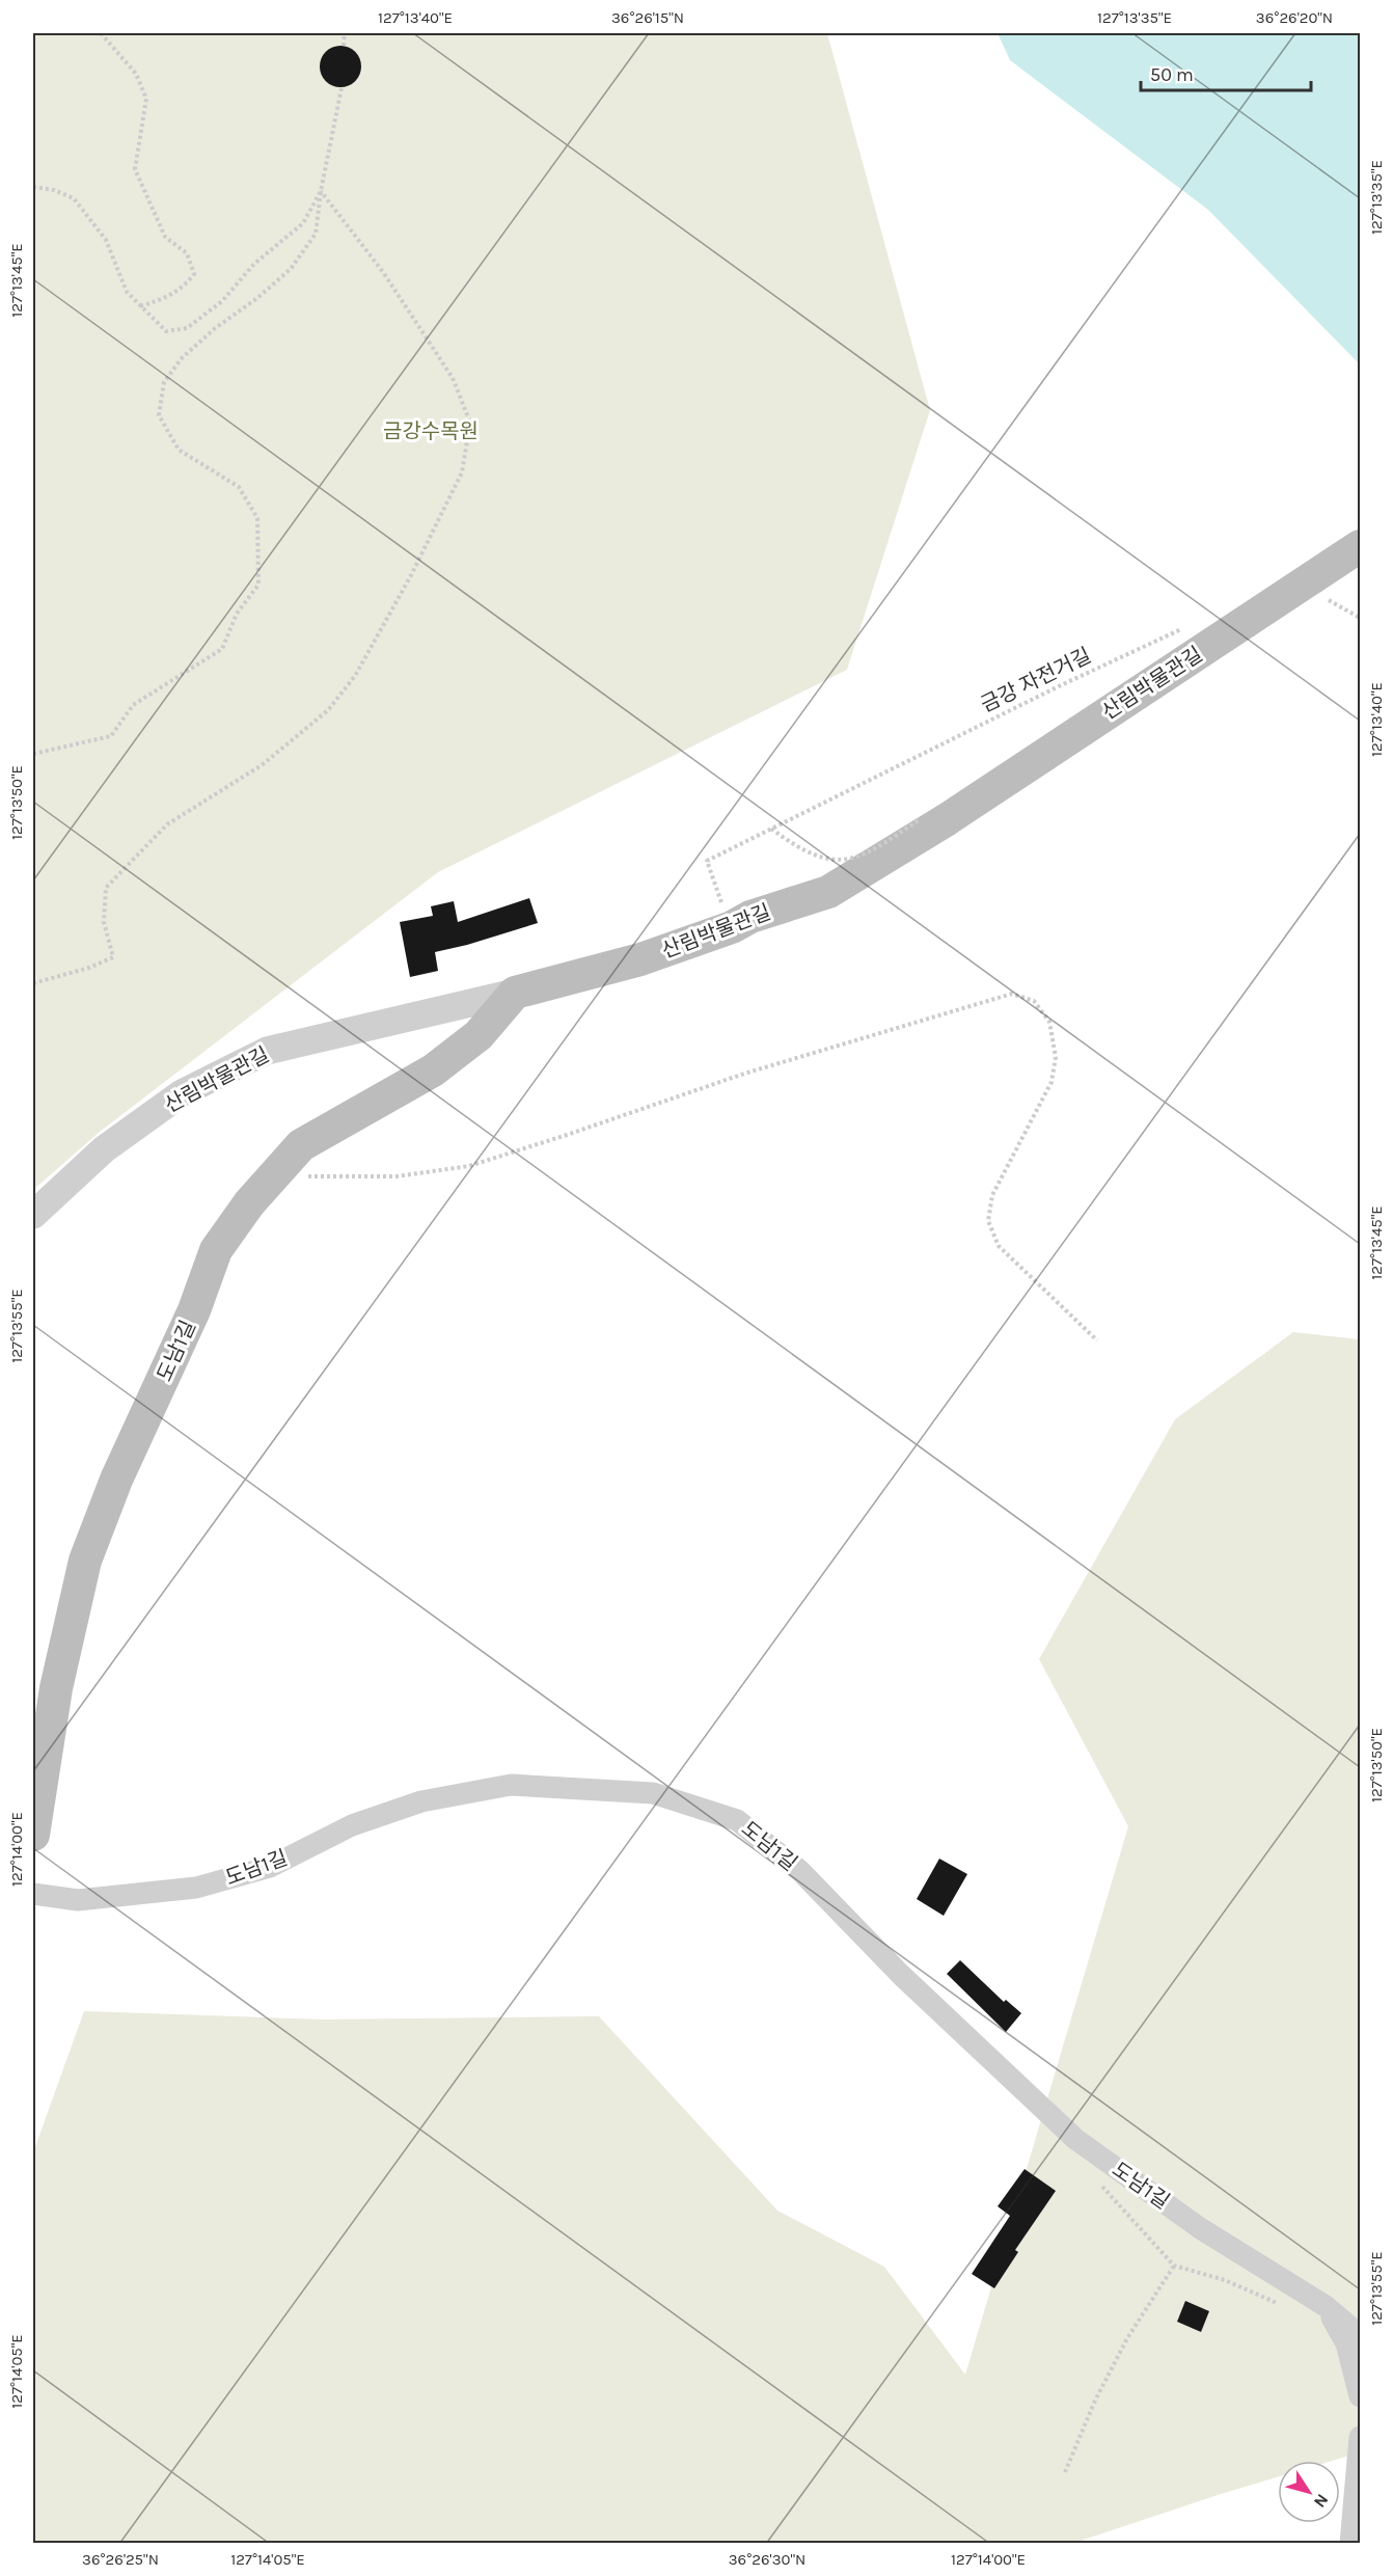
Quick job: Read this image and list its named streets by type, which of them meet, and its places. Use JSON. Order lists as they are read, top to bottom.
{
  "streets": {
    "main road": ["산림박물관길", "도남1길"],
    "path": ["금강 자전거길"]
  },
  "crossings": [
    ["산림박물관길", "도남1길"]
  ],
  "parks": ["금강수목원"],
  "scale_bar": "50 m",
  "north": "bottom right",
  "coordinates": [
    "127°13'40\"E",
    "36°26'15\"N",
    "127°13'35\"E",
    "36°26'20\"N",
    "127°13'45\"E",
    "127°13'50\"E",
    "127°13'55\"E",
    "127°14'00\"E",
    "127°14'05\"E",
    "36°26'25\"N",
    "36°26'30\"N"
  ]
}
